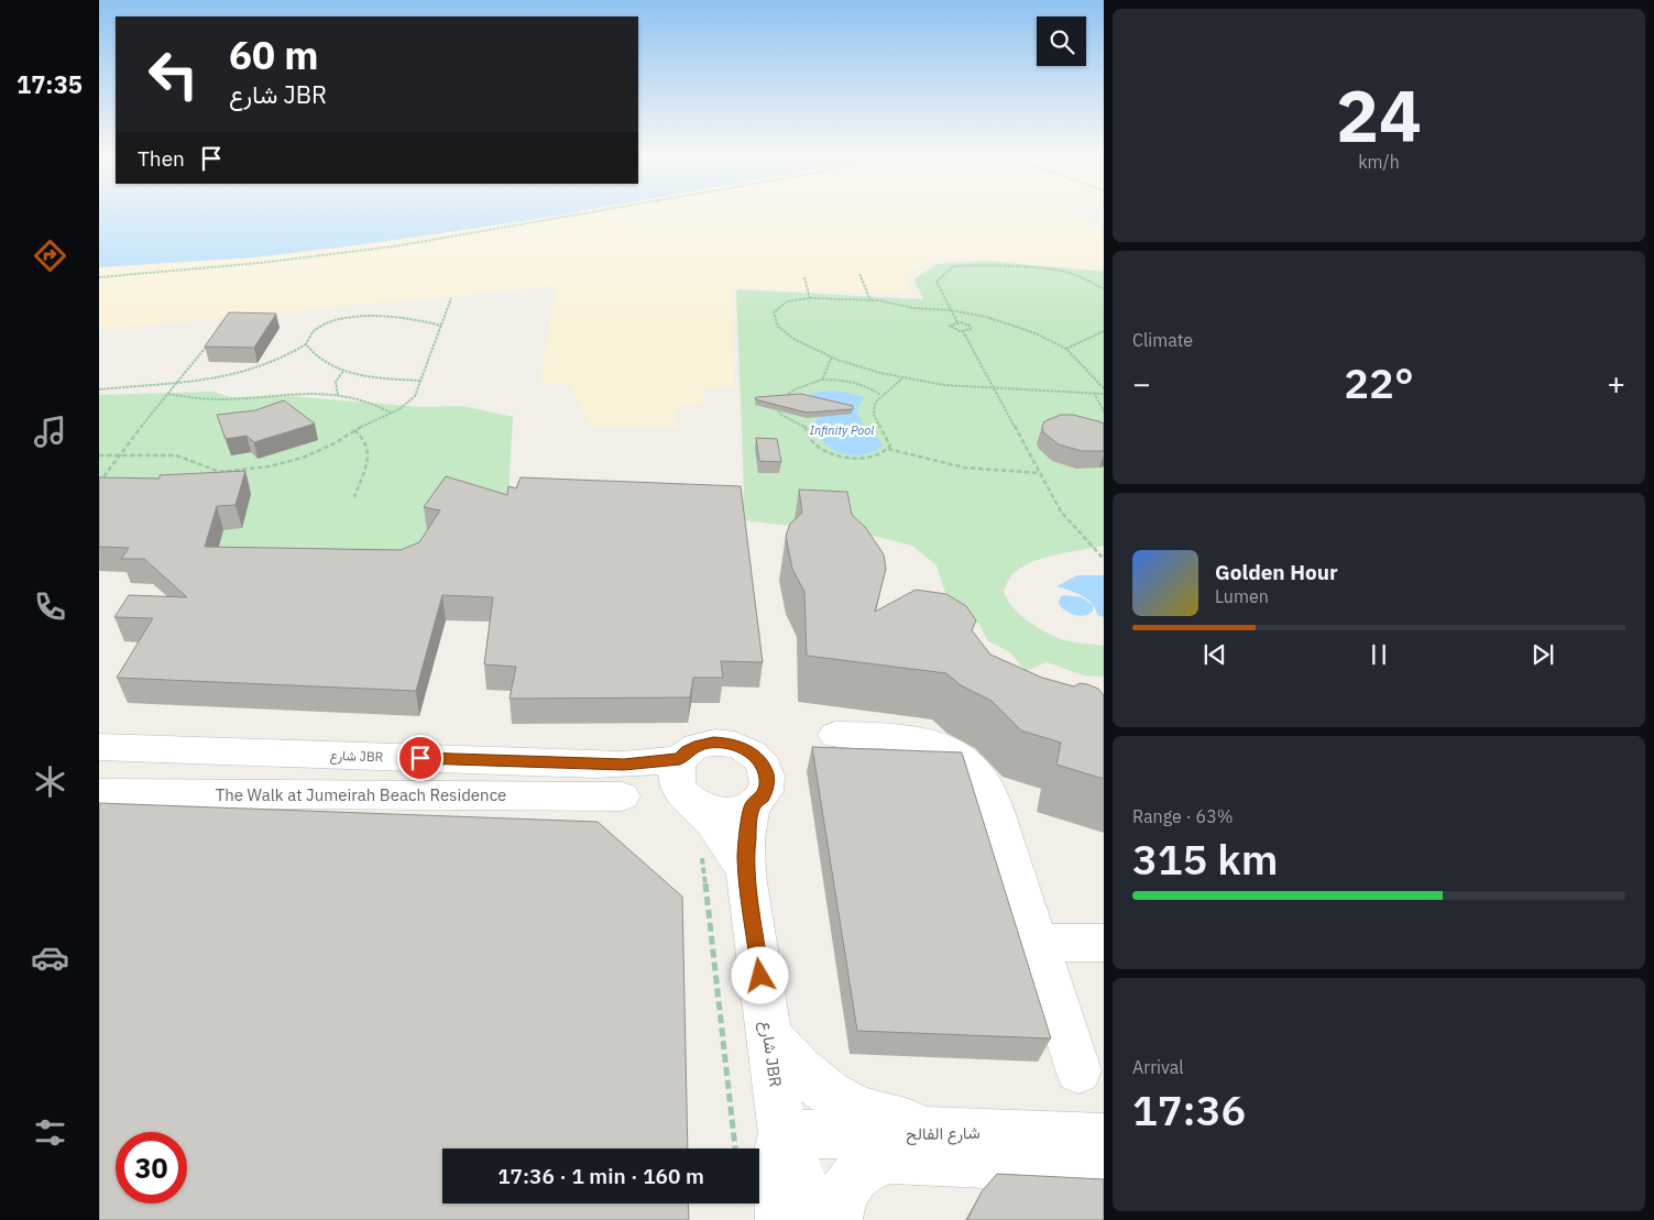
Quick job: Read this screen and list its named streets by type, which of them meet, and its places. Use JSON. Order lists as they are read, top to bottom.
{
  "streets": {
    "street": ["شارع JBR", "The Walk at Jumeirah Beach Residence", "شارع الفالح"]
  },
  "crossings": [
    ["شارع JBR", "شارع الفالح"]
  ],
  "water": ["Infinity Pool"],
  "page": {
    "tabs": "17:35",
    "tile": [
      ["24", "km/h"],
      "Climate",
      ["Range · 63%", "315 km"],
      ["Arrival", "17:36"]
    ],
    "turn": ["60 m", "شارع JBR"],
    "then": "Then",
    "heat": ["−", "22°", "+"],
    "song": ["Golden Hour", "Lumen"],
    "limit": "30",
    "trip": "17:36 · 1 min · 160 m"
  }
}
